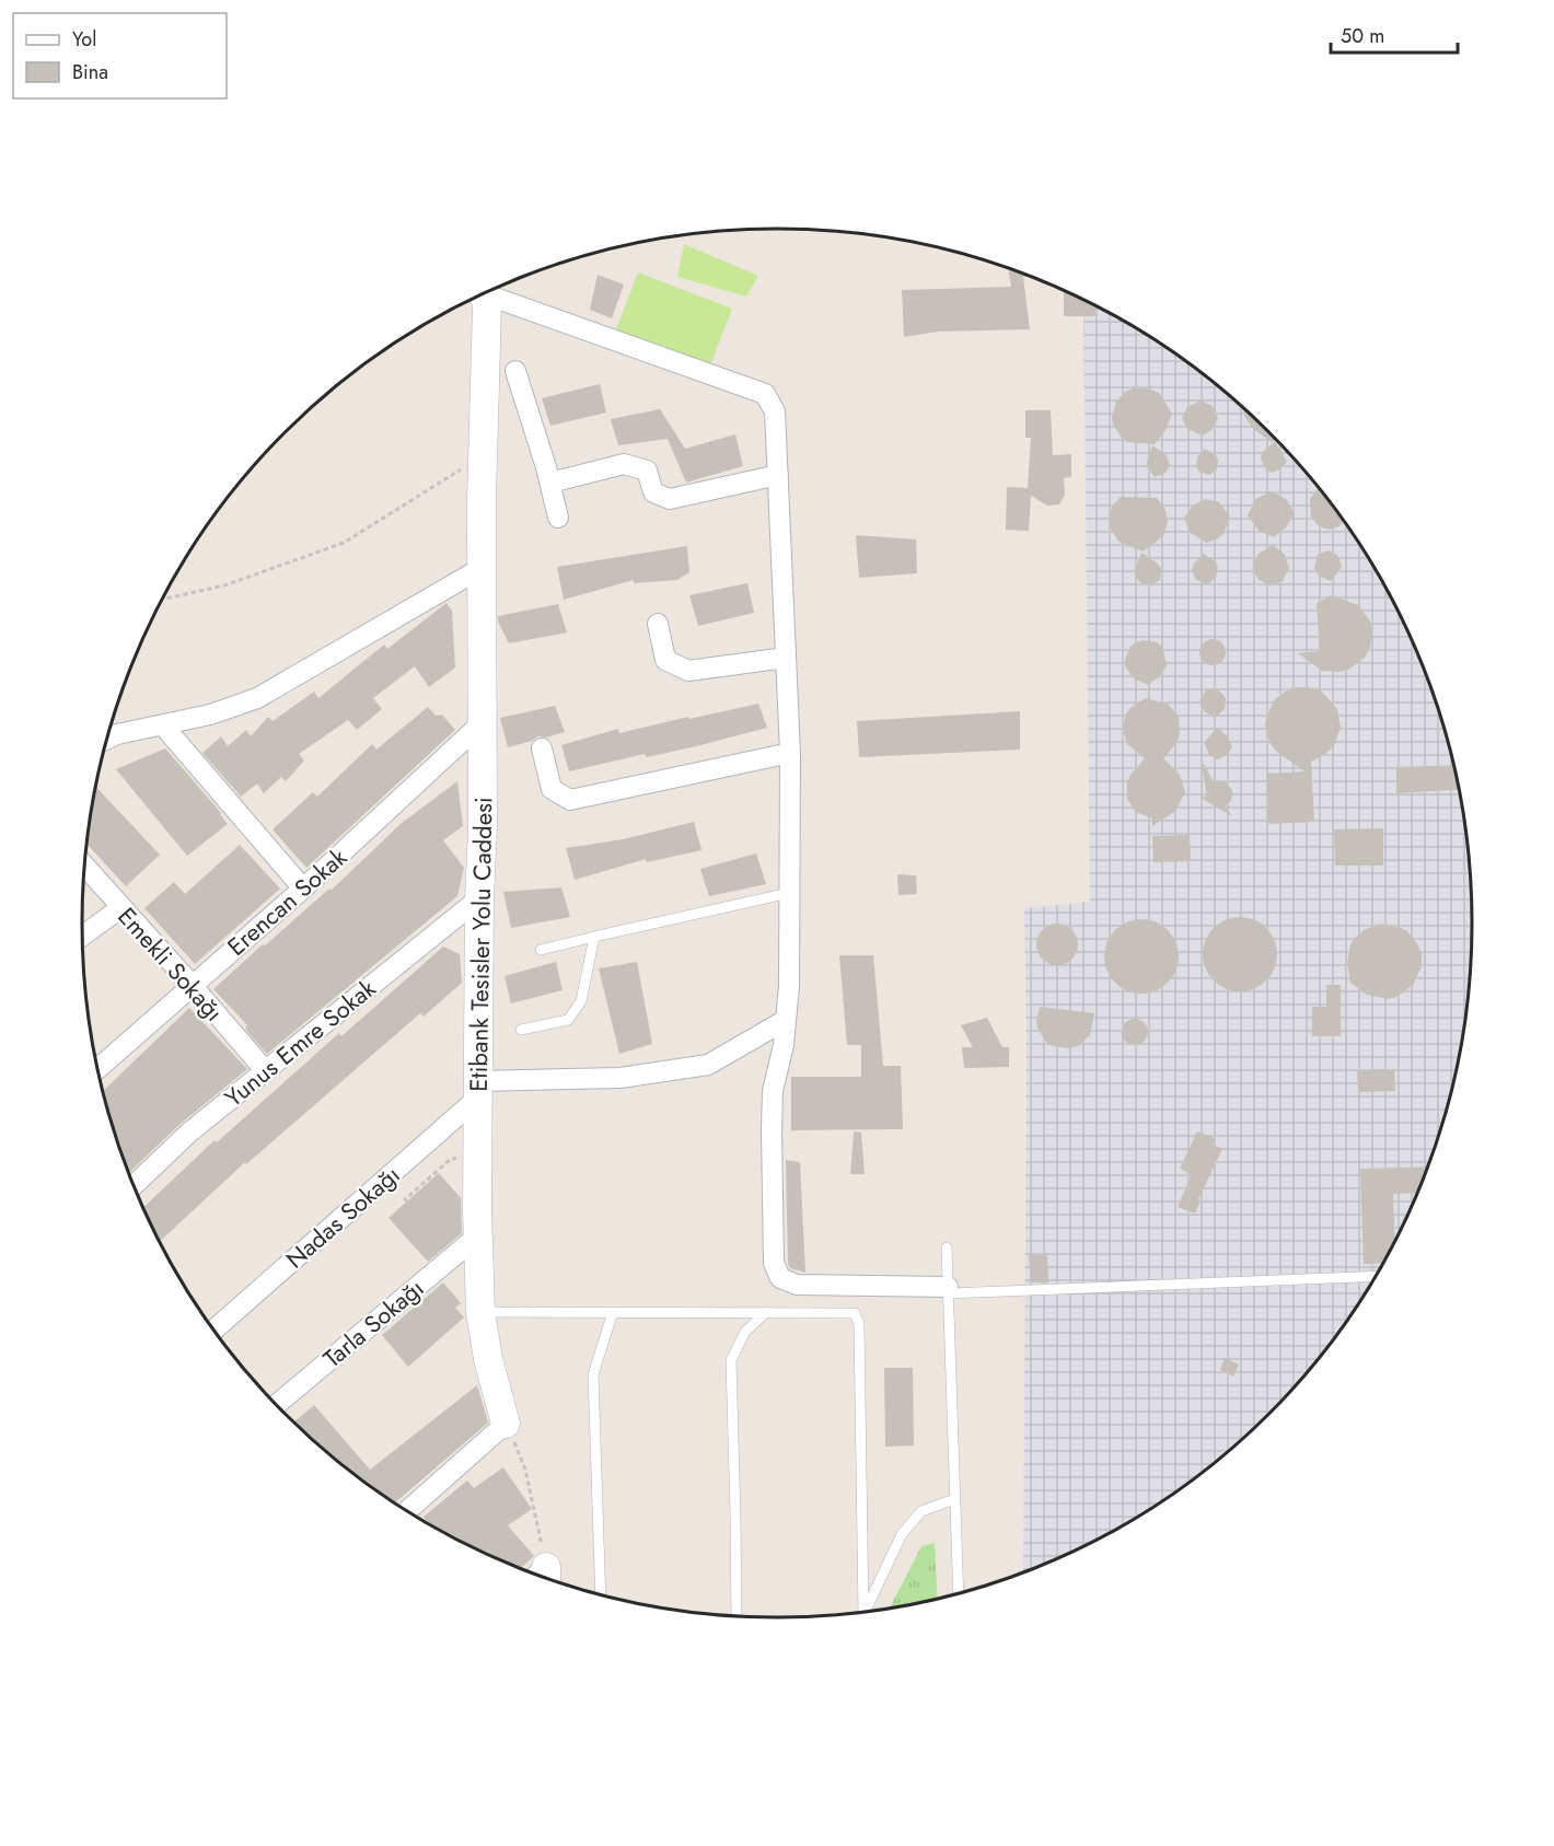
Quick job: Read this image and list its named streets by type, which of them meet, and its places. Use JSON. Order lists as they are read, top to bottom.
{
  "streets": {
    "street": [
      "Erencan Sokak",
      "Etibank Tesisler Yolu Caddesi",
      "Emekli Sokağı",
      "Yunus Emre Sokak",
      "Nadas Sokağı",
      "Tarla Sokağı"
    ]
  },
  "crossings": [
    ["Erencan Sokak", "Etibank Tesisler Yolu Caddesi"],
    ["Erencan Sokak", "Emekli Sokağı"],
    ["Etibank Tesisler Yolu Caddesi", "Yunus Emre Sokak"],
    ["Etibank Tesisler Yolu Caddesi", "Nadas Sokağı"],
    ["Etibank Tesisler Yolu Caddesi", "Tarla Sokağı"],
    ["Emekli Sokağı", "Yunus Emre Sokak"]
  ],
  "legend": ["Yol", "Bina"],
  "scale_bar": "50 m"
}
